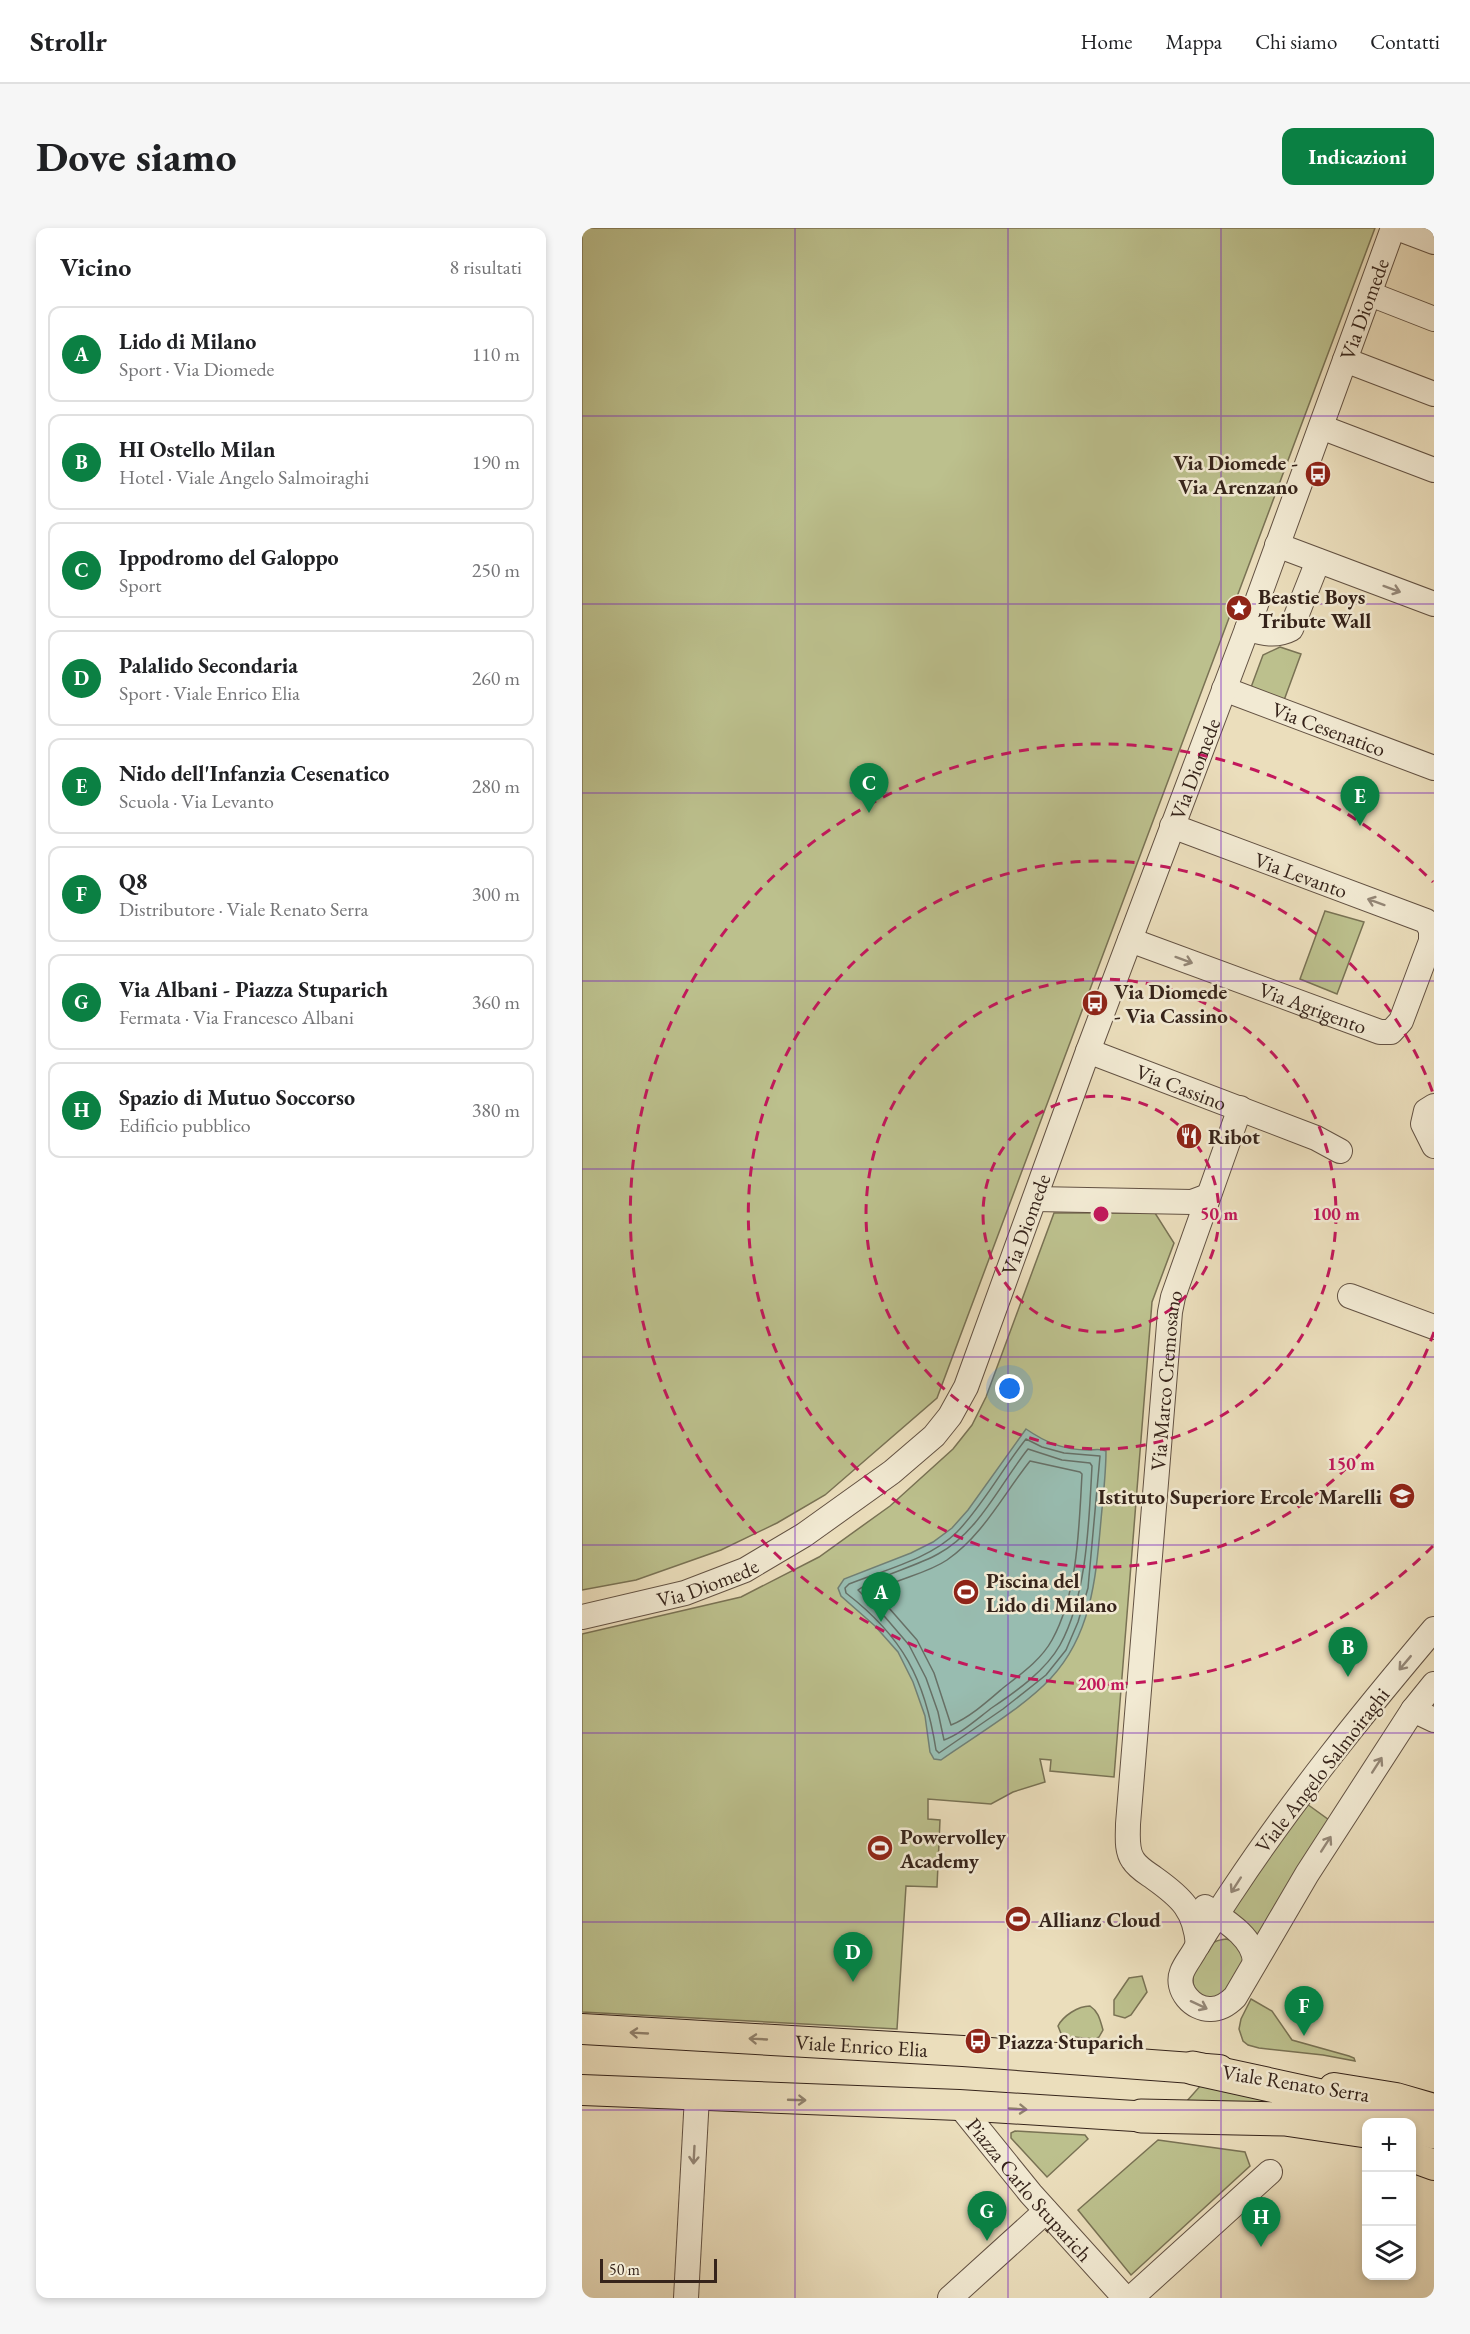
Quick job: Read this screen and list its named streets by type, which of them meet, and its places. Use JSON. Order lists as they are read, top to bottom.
{
  "streets": {
    "main road": ["Viale Enrico Elia", "Viale Renato Serra"],
    "street": [
      "Via Diomede",
      "Via Cesenatico",
      "Via Levanto",
      "Via Agrigento",
      "Via Cassino",
      "Via Marco Cremosano",
      "Viale Angelo Salmoiraghi",
      "Piazza Carlo Stuparich"
    ]
  },
  "crossings": [
    ["Via Diomede", "Via Cesenatico"],
    ["Via Diomede", "Via Levanto"],
    ["Via Diomede", "Via Agrigento"],
    ["Via Diomede", "Via Cassino"],
    ["Via Levanto", "Via Agrigento"],
    ["Via Cassino", "Via Marco Cremosano"],
    ["Viale Enrico Elia", "Viale Renato Serra"]
  ],
  "one_way": ["Via Agrigento"],
  "places": {
    "bus stop": ["Via Diomede - Via Arenzano", "Via Diomede - Via Cassino", "Piazza Stuparich"],
    "place": ["Beastie Boys Tribute Wall"],
    "restaurant": ["Ribot"],
    "school or university": ["Istituto Superiore Ercole Marelli"],
    "sports": ["Piscina del Lido di Milano", "Powervolley Academy", "Allianz Cloud"]
  },
  "scale_bar": "50 m",
  "page": {
    "header": "Strollr",
    "nav": [
      "Home",
      "Mappa",
      "Chi siamo",
      "Contatti"
    ],
    "buttons": "Indicazioni",
    "title": "Dove siamo",
    "heading": ["Vicino", "8 risultati"],
    "list": [
      {
        "mark": "A",
        "name": "Lido di Milano",
        "note": "Sport · Via Diomede",
        "value": "110 m"
      },
      {
        "mark": "B",
        "name": "HI Ostello Milan",
        "note": "Hotel · Viale Angelo Salmoiraghi",
        "value": "190 m"
      },
      {
        "mark": "C",
        "name": "Ippodromo del Galoppo",
        "note": "Sport",
        "value": "250 m"
      },
      {
        "mark": "D",
        "name": "Palalido Secondaria",
        "note": "Sport · Viale Enrico Elia",
        "value": "260 m"
      },
      {
        "mark": "E",
        "name": "Nido dell'Infanzia Cesenatico",
        "note": "Scuola · Via Levanto",
        "value": "280 m"
      },
      {
        "mark": "F",
        "name": "Q8",
        "note": "Distributore · Viale Renato Serra",
        "value": "300 m"
      },
      {
        "mark": "G",
        "name": "Via Albani - Piazza Stuparich",
        "note": "Fermata · Via Francesco Albani",
        "value": "360 m"
      },
      {
        "mark": "H",
        "name": "Spazio di Mutuo Soccorso",
        "note": "Edificio pubblico",
        "value": "380 m"
      }
    ],
    "pins": [
      "C",
      "E",
      "A",
      "B",
      "D",
      "F",
      "G",
      "H"
    ],
    "map_buttons": ["+", "−"],
    "scale": "50 m"
  },
  "rings": [
    "50 m",
    "100 m",
    "150 m",
    "200 m"
  ]
}
